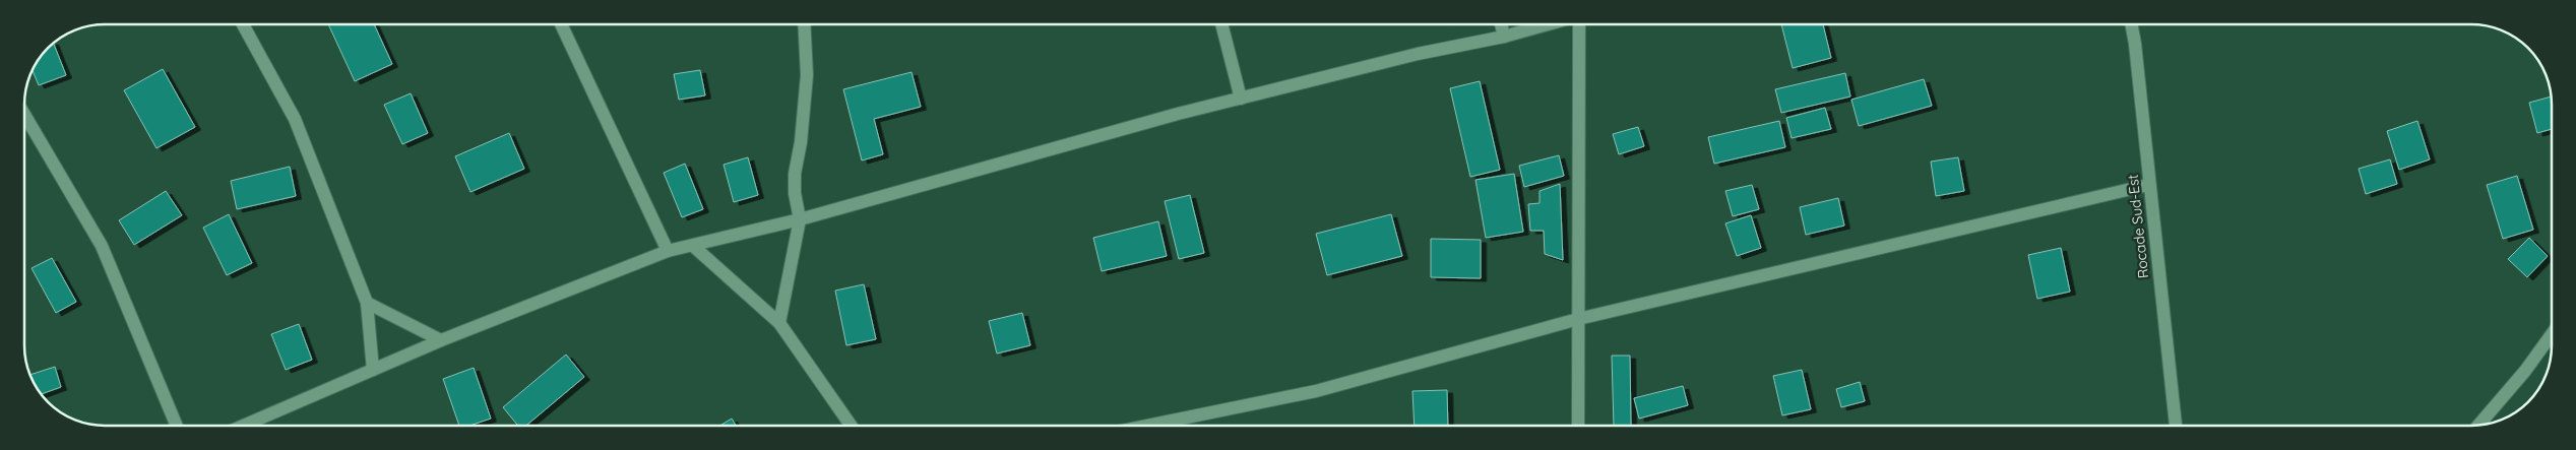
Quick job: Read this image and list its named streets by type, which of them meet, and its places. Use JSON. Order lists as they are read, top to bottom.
{
  "streets": {
    "street": ["Rocade Sud-Est"]
  }
}
